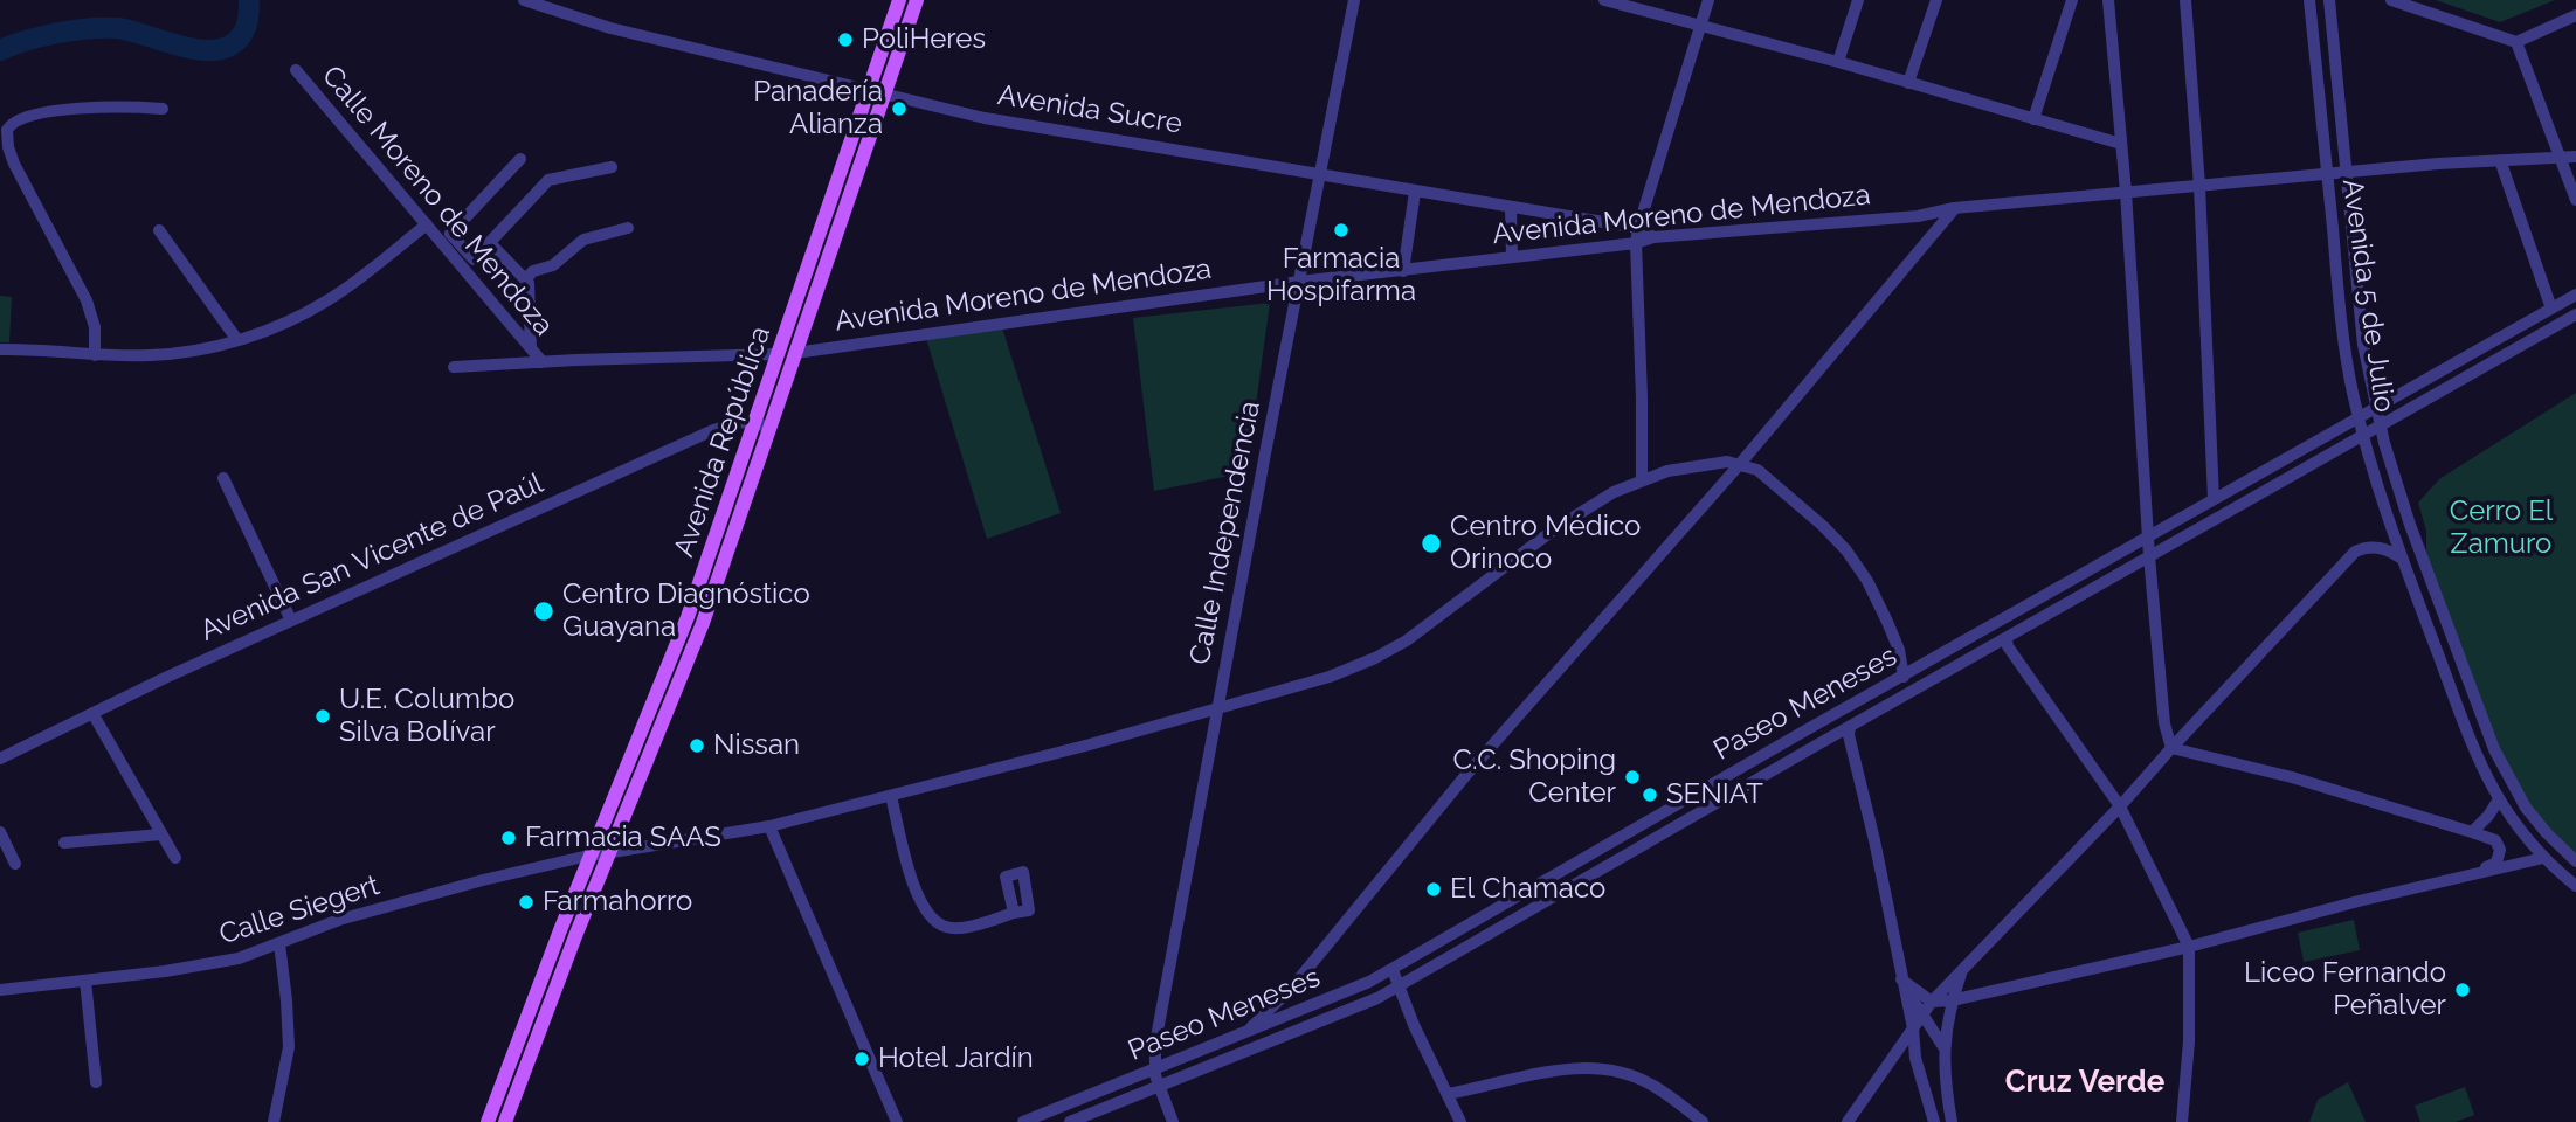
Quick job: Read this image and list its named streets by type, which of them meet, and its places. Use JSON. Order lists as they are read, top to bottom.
{
  "streets": {
    "main road": ["Avenida República"],
    "street": [
      "Avenida Sucre",
      "Calle Moreno de Mendoza",
      "Avenida Moreno de Mendoza",
      "Avenida 5 de Julio",
      "Calle Independencia",
      "Avenida San Vicente de Paúl",
      "Paseo Meneses",
      "Calle Siegert"
    ]
  },
  "crossings": [
    ["Avenida Sucre", "Avenida Moreno de Mendoza"],
    ["Avenida Sucre", "Avenida República"],
    ["Avenida Sucre", "Calle Independencia"],
    ["Calle Moreno de Mendoza", "Avenida República"],
    ["Avenida Moreno de Mendoza", "Avenida 5 de Julio"],
    ["Avenida Moreno de Mendoza", "Avenida República"],
    ["Avenida Moreno de Mendoza", "Calle Independencia"],
    ["Avenida 5 de Julio", "Paseo Meneses"],
    ["Avenida República", "Avenida San Vicente de Paúl"],
    ["Avenida República", "Calle Siegert"],
    ["Calle Independencia", "Paseo Meneses"],
    ["Calle Independencia", "Calle Siegert"]
  ],
  "districts": ["Cruz Verde"],
  "parks": ["Cerro El Zamuro"],
  "places": [
    "PoliHeres",
    "Panadería Alianza",
    "Farmacia Hospifarma",
    "Centro Médico Orinoco",
    "Centro Diagnóstico Guayana",
    "U.E. Columbo Silva Bolívar",
    "Nissan",
    "C.C. Shoping Center",
    "SENIAT",
    "Farmacia SAAS",
    "El Chamaco",
    "Farmahorro",
    "Liceo Fernando Peñalver",
    "Hotel Jardín"
  ]
}
